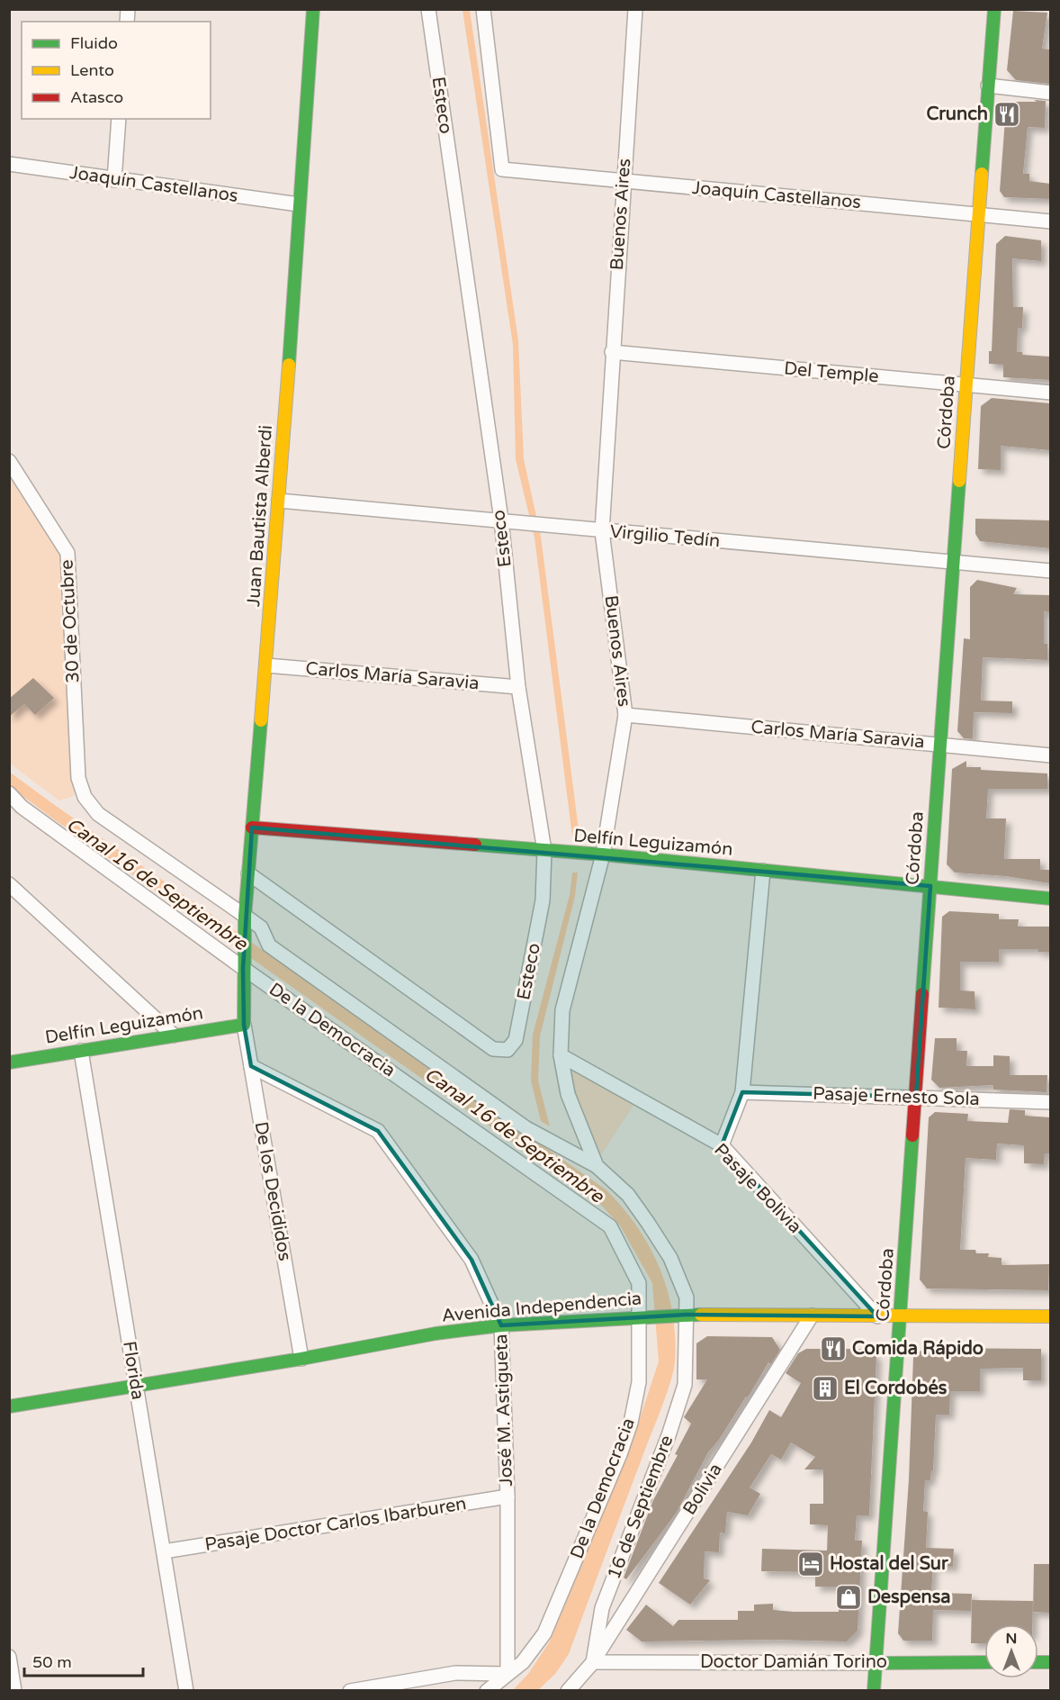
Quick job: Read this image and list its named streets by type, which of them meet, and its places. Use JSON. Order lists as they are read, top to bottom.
{
  "streets": {
    "main road": [
      "Córdoba",
      "Juan Bautista Alberdi",
      "Delfín Leguizamón",
      "Avenida Independencia",
      "Doctor Damián Torino"
    ],
    "street": [
      "Esteco",
      "Joaquín Castellanos",
      "Buenos Aires",
      "Del Temple",
      "Virgilio Tedín",
      "30 de Octubre",
      "Carlos María Saravia",
      "De la Democracia",
      "Pasaje Ernesto Sola",
      "Pasaje Bolivia",
      "De los Decididos",
      "Florida",
      "José M. Astigueta",
      "Bolivia",
      "16 de Septiembre",
      "Pasaje Doctor Carlos Ibarburen"
    ]
  },
  "crossings": [
    ["Esteco", "Juan Bautista Alberdi"],
    ["Esteco", "Virgilio Tedín"],
    ["Esteco", "Carlos María Saravia"],
    ["Esteco", "Delfín Leguizamón"],
    ["Joaquín Castellanos", "Buenos Aires"],
    ["Joaquín Castellanos", "Córdoba"],
    ["Joaquín Castellanos", "Juan Bautista Alberdi"],
    ["Buenos Aires", "Del Temple"],
    ["Buenos Aires", "Virgilio Tedín"],
    ["Buenos Aires", "Carlos María Saravia"],
    ["Buenos Aires", "Delfín Leguizamón"],
    ["Buenos Aires", "De la Democracia"],
    ["Buenos Aires", "Pasaje Bolivia"],
    ["Buenos Aires", "Avenida Independencia"],
    ["Buenos Aires", "16 de Septiembre"],
    ["Del Temple", "Córdoba"],
    ["Córdoba", "Virgilio Tedín"],
    ["Córdoba", "Carlos María Saravia"],
    ["Córdoba", "Delfín Leguizamón"],
    ["Córdoba", "Pasaje Ernesto Sola"],
    ["Córdoba", "Avenida Independencia"],
    ["Córdoba", "Doctor Damián Torino"],
    ["Juan Bautista Alberdi", "Virgilio Tedín"],
    ["Juan Bautista Alberdi", "Carlos María Saravia"],
    ["Juan Bautista Alberdi", "Delfín Leguizamón"],
    ["Juan Bautista Alberdi", "De la Democracia"],
    ["Juan Bautista Alberdi", "De los Decididos"],
    ["30 de Octubre", "De la Democracia"],
    ["Delfín Leguizamón", "De los Decididos"],
    ["Delfín Leguizamón", "Florida"],
    ["De la Democracia", "Avenida Independencia"],
    ["De la Democracia", "José M. Astigueta"],
    ["Pasaje Bolivia", "Avenida Independencia"],
    ["De los Decididos", "Avenida Independencia"],
    ["De los Decididos", "José M. Astigueta"],
    ["Avenida Independencia", "Florida"],
    ["Avenida Independencia", "José M. Astigueta"],
    ["Avenida Independencia", "Bolivia"],
    ["Avenida Independencia", "16 de Septiembre"],
    ["Florida", "Pasaje Doctor Carlos Ibarburen"],
    ["José M. Astigueta", "Pasaje Doctor Carlos Ibarburen"],
    ["Bolivia", "16 de Septiembre"],
    ["Bolivia", "Doctor Damián Torino"],
    ["16 de Septiembre", "Doctor Damián Torino"]
  ],
  "water": ["Canal 16 de Septiembre"],
  "places": {
    "restaurant": ["Crunch", "Comida Rápido"],
    "building": ["El Cordobés"],
    "hotel": ["Hostal del Sur"],
    "shop": ["Despensa"]
  },
  "legend": ["Fluido", "Lento", "Atasco"],
  "scale_bar": "50 m",
  "north": "top"
}
